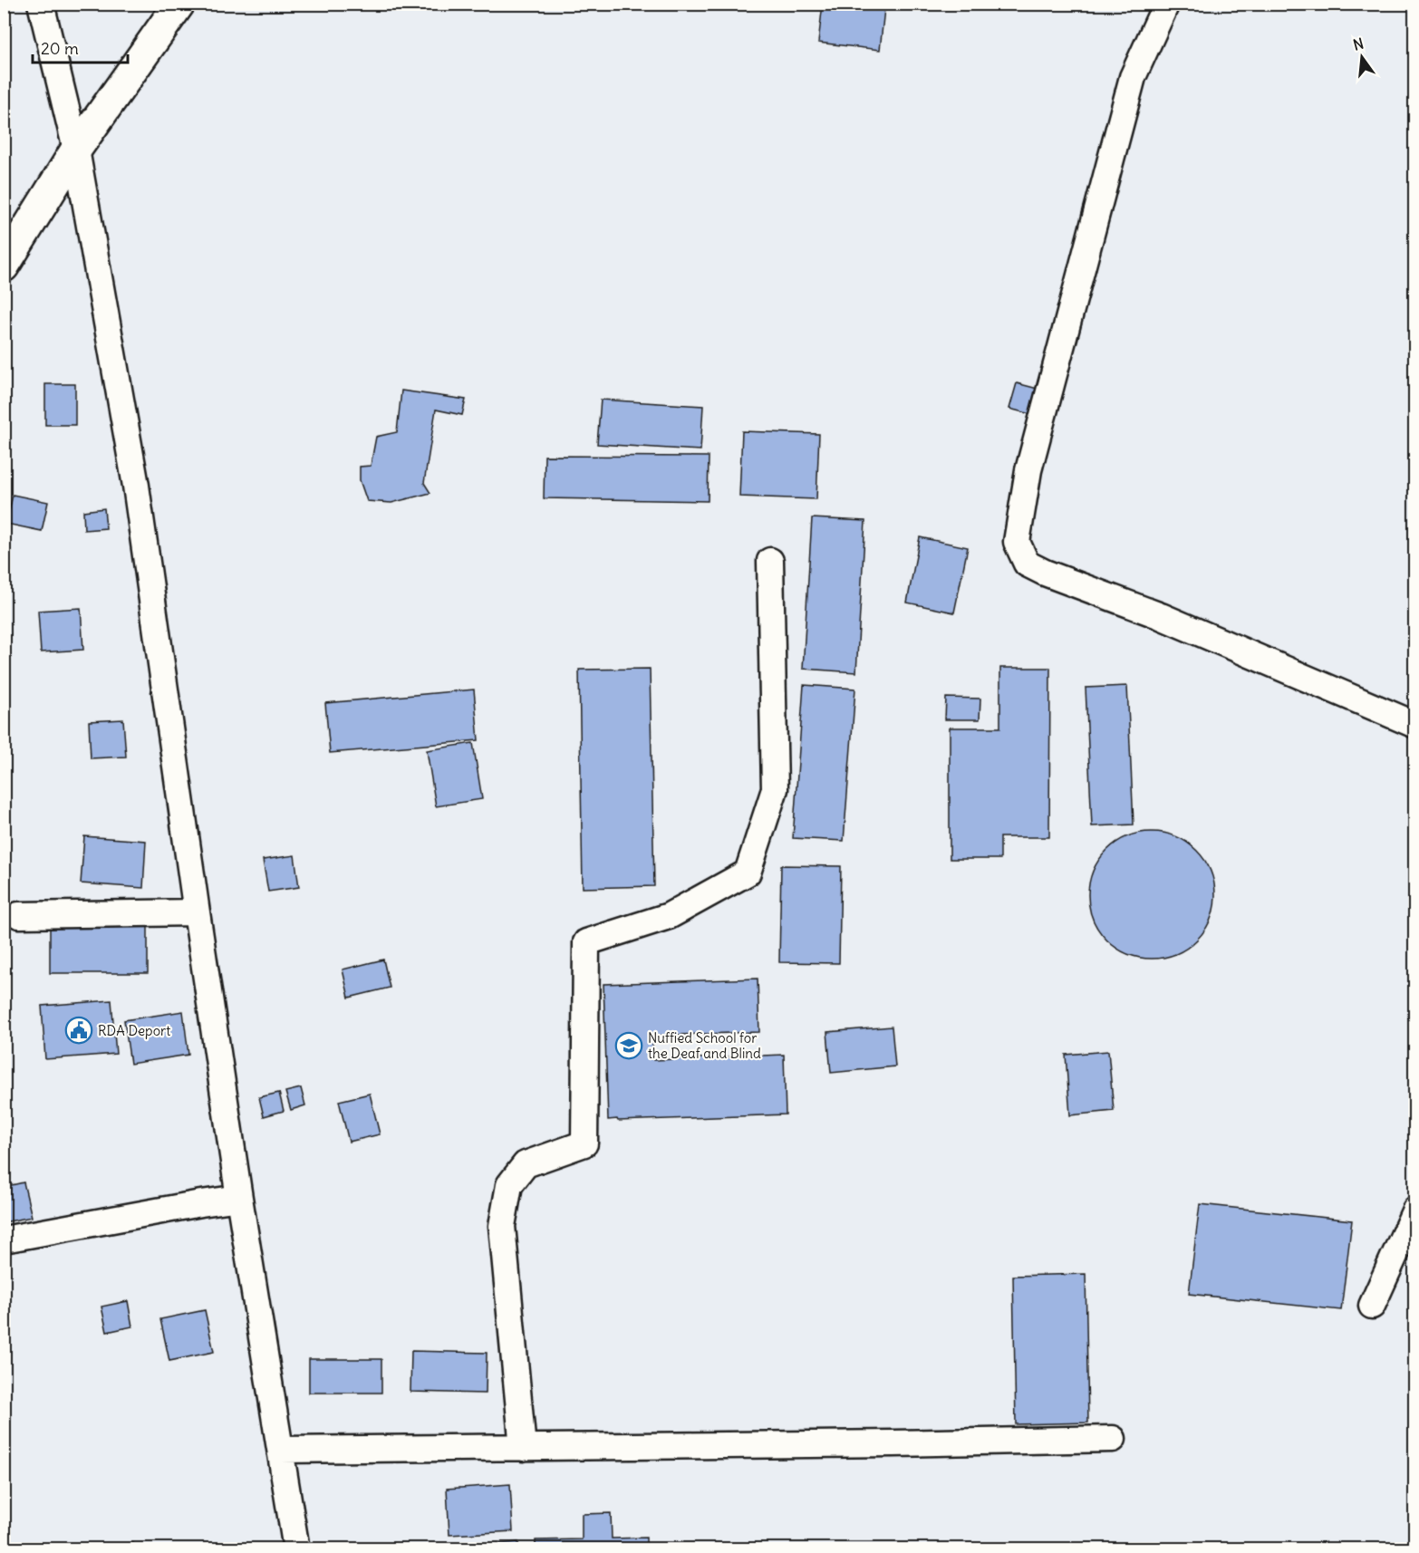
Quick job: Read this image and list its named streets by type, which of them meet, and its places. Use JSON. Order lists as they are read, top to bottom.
{
  "places": {
    "public building": ["RDA Deport"],
    "school or university": ["Nuffied School for the Deaf and Blind"]
  },
  "scale_bar": "20 m",
  "north": "top"
}
